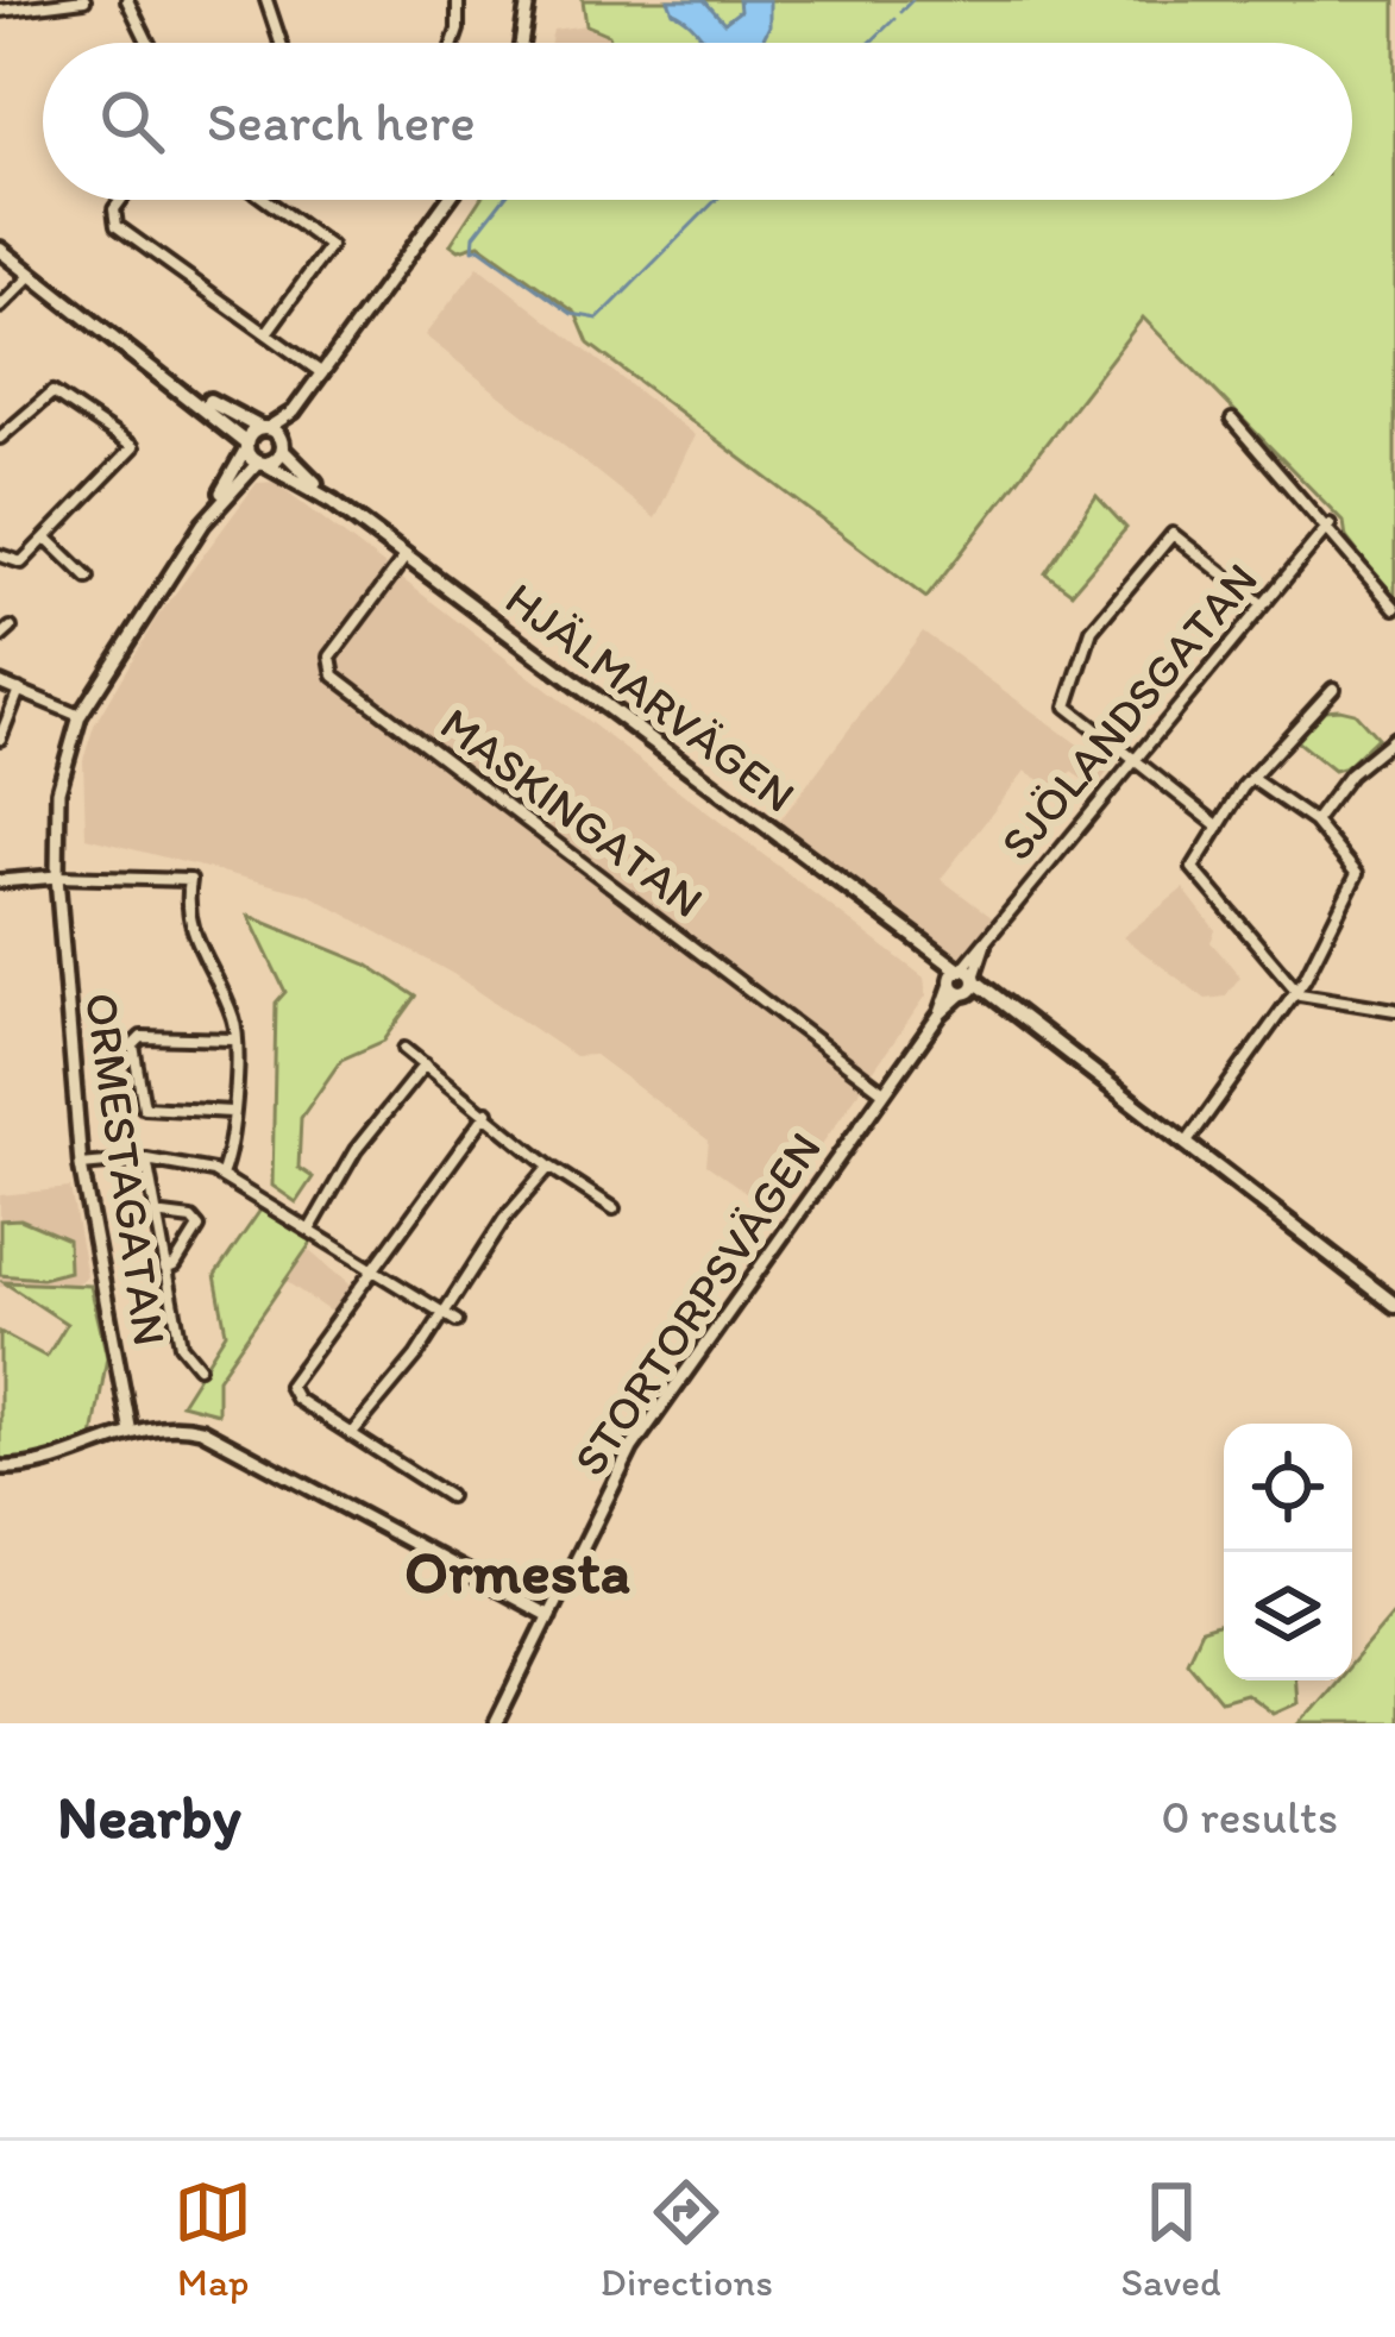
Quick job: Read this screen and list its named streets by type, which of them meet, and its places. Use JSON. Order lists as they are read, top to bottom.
{
  "streets": {
    "main road": ["HJÄLMARVÄGEN"],
    "street": [
      "SJÖLANDSGATAN",
      "MASKINGATAN",
      "ORMESTAGATAN",
      "STORTORPSVÄGEN"
    ]
  },
  "crossings": [
    ["HJÄLMARVÄGEN", "SJÖLANDSGATAN"],
    ["HJÄLMARVÄGEN", "MASKINGATAN"],
    ["HJÄLMARVÄGEN", "ORMESTAGATAN"],
    ["HJÄLMARVÄGEN", "STORTORPSVÄGEN"],
    ["SJÖLANDSGATAN", "STORTORPSVÄGEN"],
    ["MASKINGATAN", "STORTORPSVÄGEN"]
  ],
  "districts": ["Ormesta"],
  "page": {
    "search": "Search here",
    "heading": ["Nearby", "0 results"],
    "nav": ["Map", "Directions", "Saved"]
  }
}
